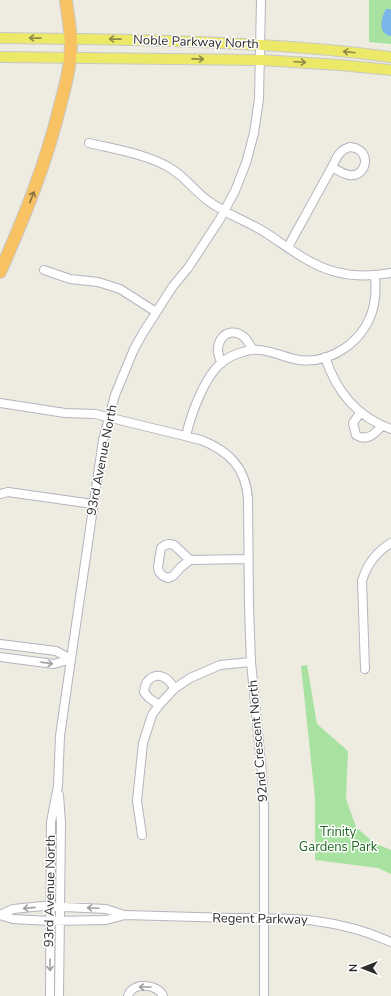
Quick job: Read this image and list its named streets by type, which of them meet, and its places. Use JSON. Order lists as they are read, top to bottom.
{
  "streets": {
    "main road": ["Noble Parkway North"],
    "street": ["93rd Avenue North", "92nd Crescent North", "Regent Parkway"]
  },
  "crossings": [
    ["Noble Parkway North", "93rd Avenue North"],
    ["93rd Avenue North", "92nd Crescent North"],
    ["93rd Avenue North", "Regent Parkway"],
    ["92nd Crescent North", "Regent Parkway"]
  ],
  "parks": ["Trinity Gardens Park"],
  "north": "left"
}
